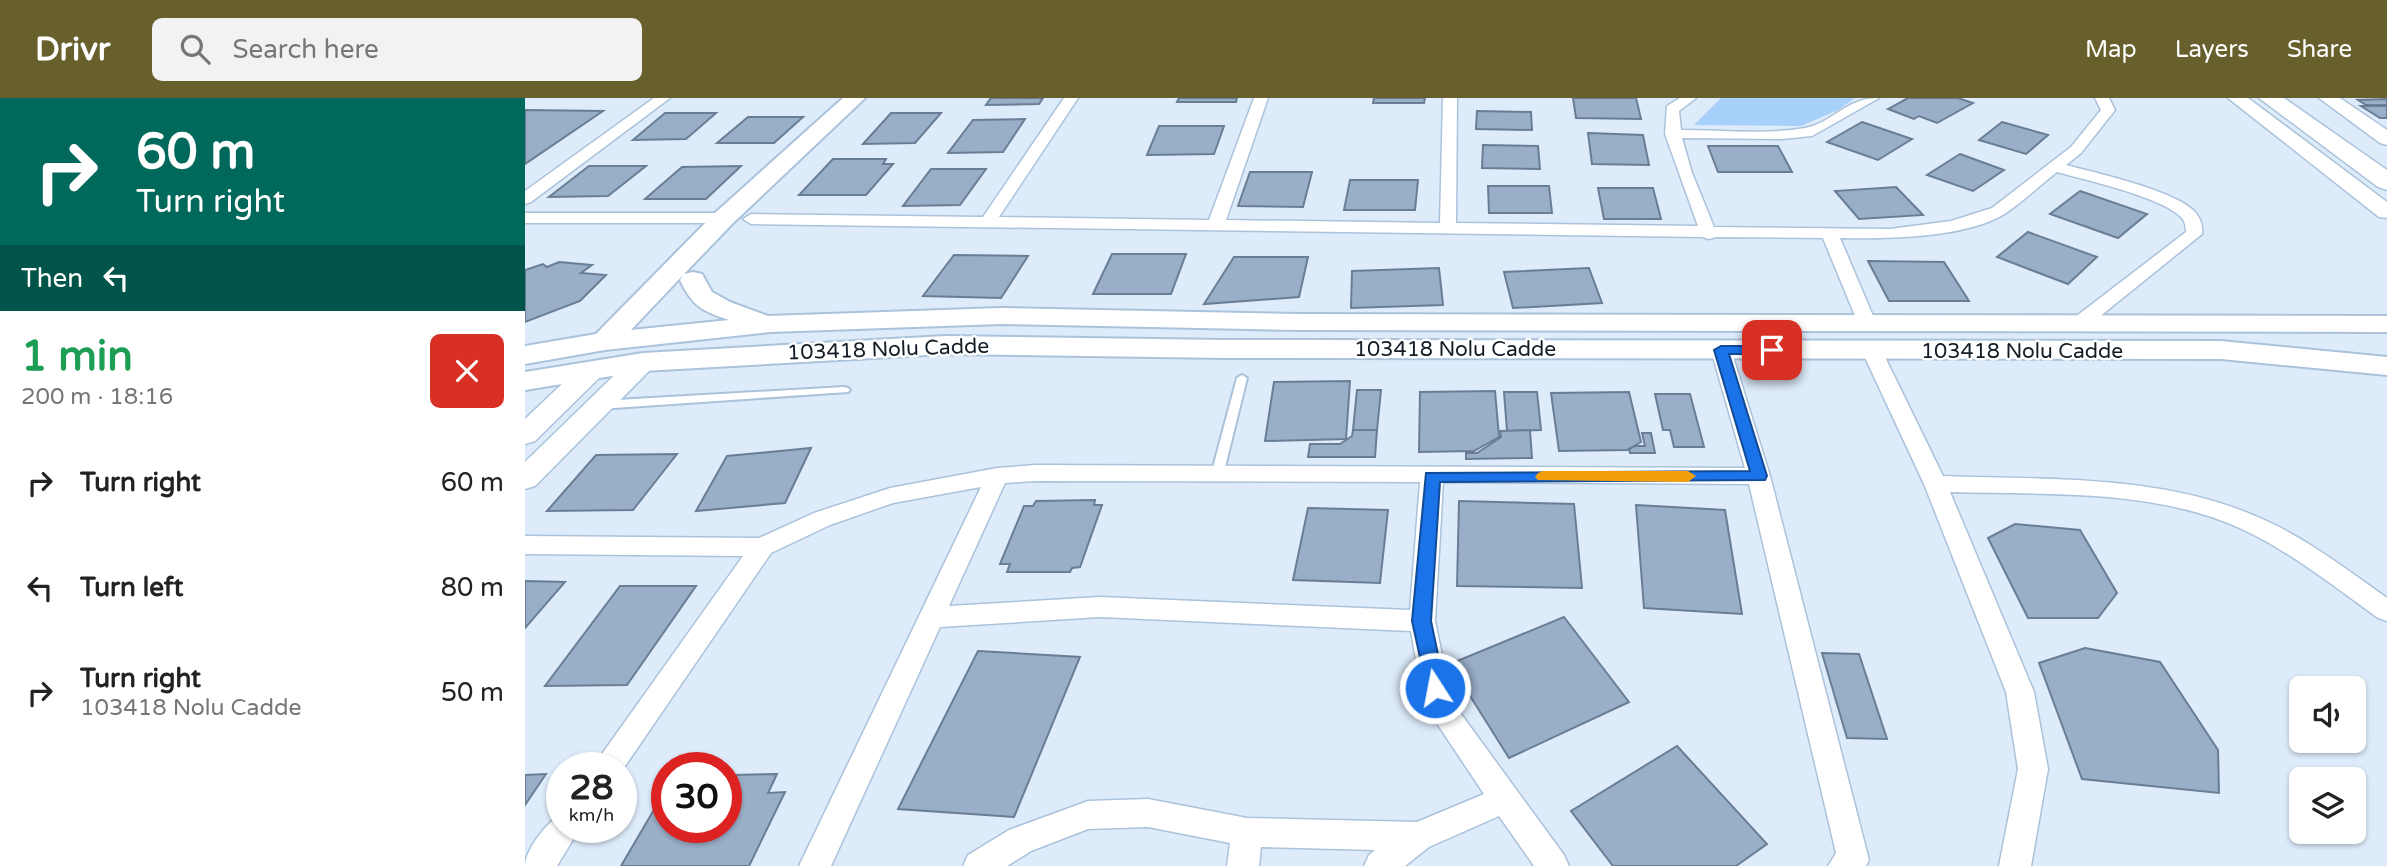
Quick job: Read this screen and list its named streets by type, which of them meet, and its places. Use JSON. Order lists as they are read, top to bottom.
{
  "streets": {
    "main road": ["103418 Nolu Cadde"]
  },
  "page": {
    "header": "Drivr",
    "search": "Search here",
    "nav": ["Map", "Layers", "Share"],
    "turn": ["60 m", "Turn right"],
    "then": "Then",
    "heading": ["1 min", "200 m · 18:16"],
    "list": [
      {
        "name": "Turn right",
        "value": "60 m"
      },
      {
        "name": "Turn left",
        "value": "80 m"
      },
      {
        "name": "Turn right",
        "note": "103418 Nolu Cadde",
        "value": "50 m"
      }
    ],
    "speed": "28 km/h",
    "limit": "30"
  }
}
